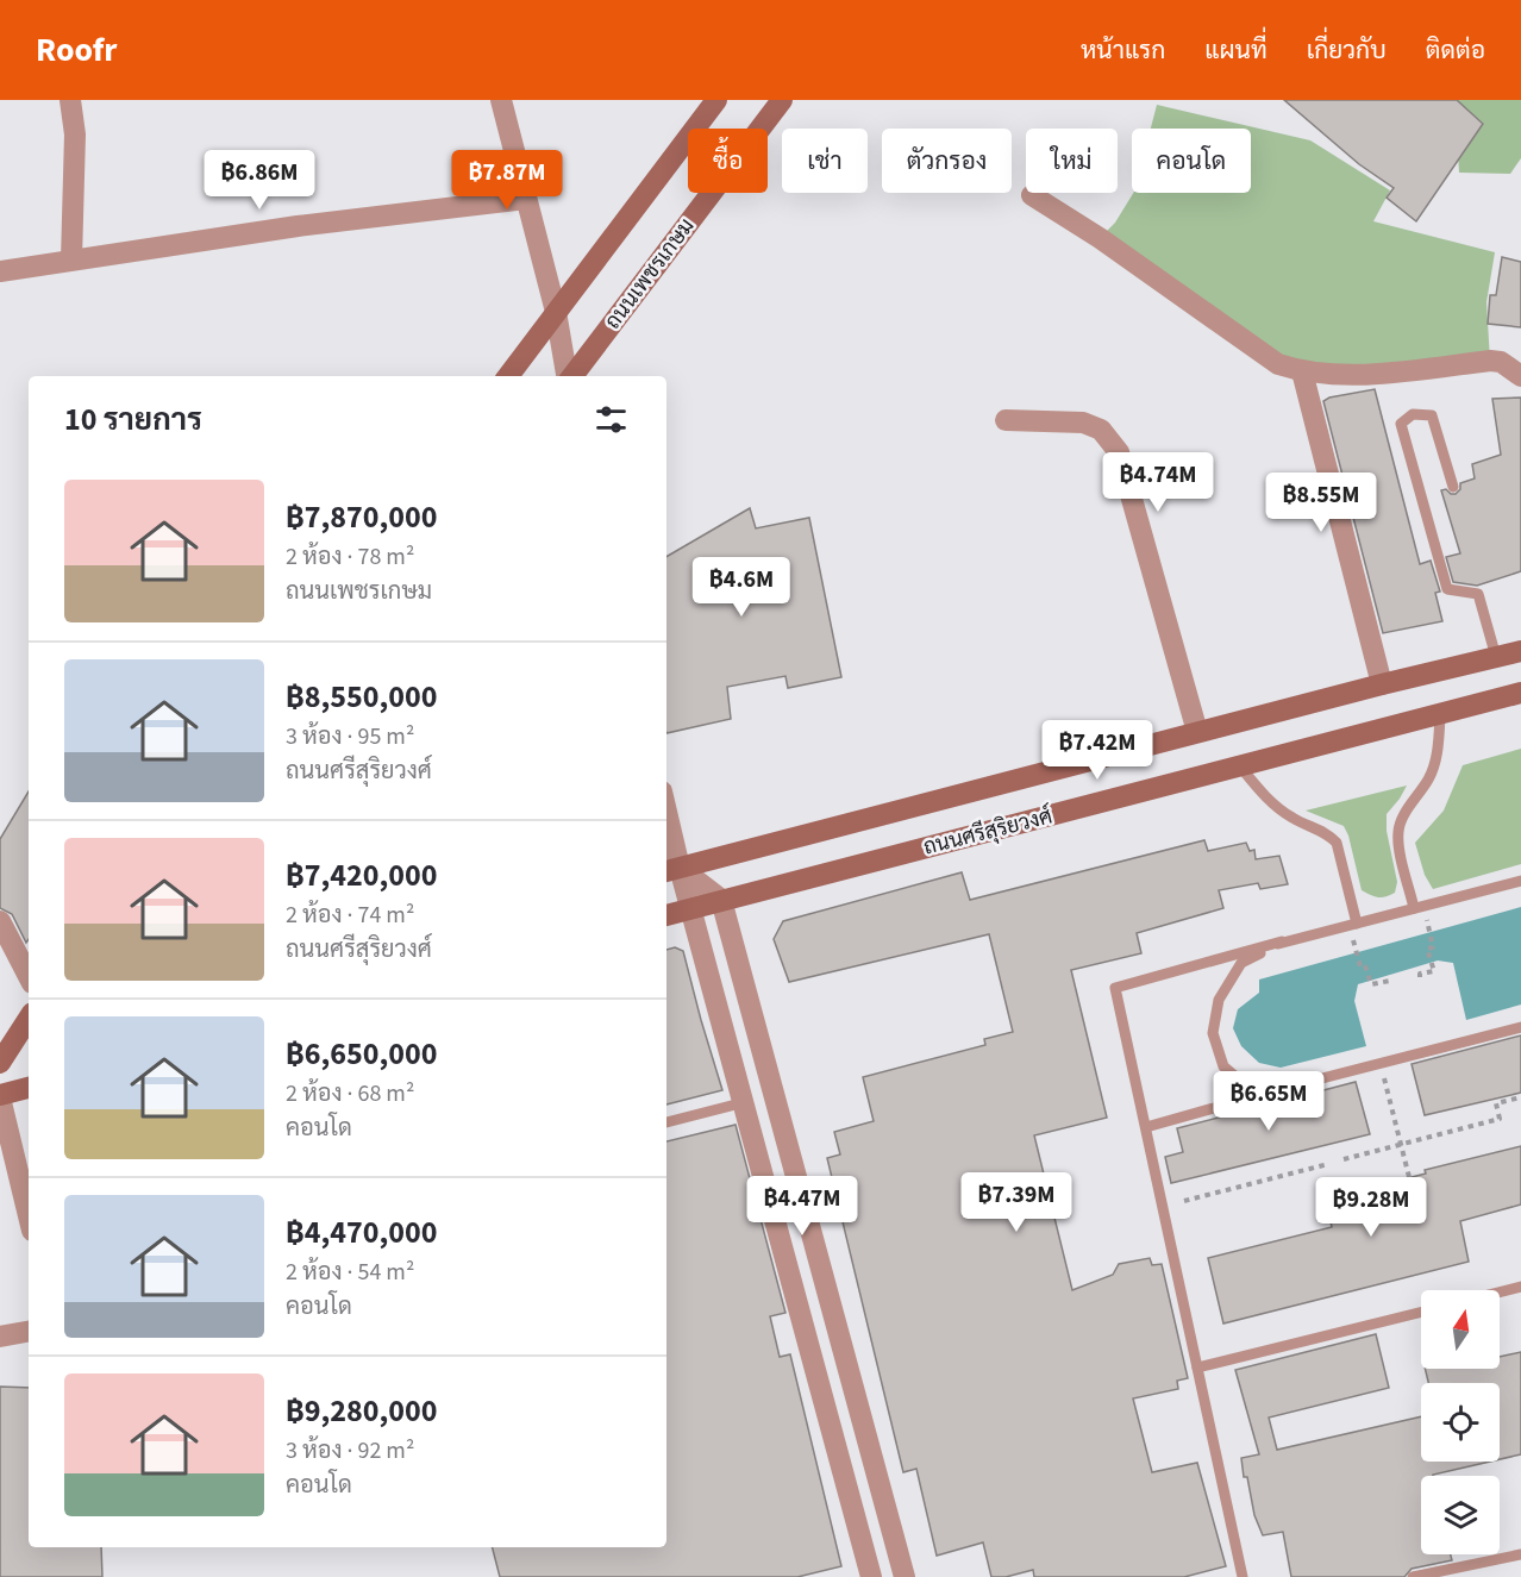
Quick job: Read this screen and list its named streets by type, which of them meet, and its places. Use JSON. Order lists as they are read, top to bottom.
{
  "streets": {
    "main road": ["ถนนเพชรเกษม", "ถนนศรีสุริยวงศ์"]
  },
  "north": "top",
  "page": {
    "header": "Roofr",
    "nav": [
      "หน้าแรก",
      "แผนที่",
      "เกี่ยวกับ",
      "ติดต่อ"
    ],
    "chip": [
      "ซื้อ",
      "เช่า",
      "ตัวกรอง",
      "ใหม่",
      "คอนโด"
    ],
    "price": [
      "฿6.86M",
      "฿7.87M",
      "฿4.74M",
      "฿8.55M",
      "฿4.6M",
      "฿7.42M",
      "฿6.65M",
      "฿7.39M",
      "฿4.47M",
      "฿9.28M"
    ],
    "heading": "10 รายการ",
    "list": [
      {
        "name": "฿7,870,000",
        "note": "2 ห้อง · 78 m² · ถนนเพชรเกษม"
      },
      {
        "name": "฿8,550,000",
        "note": "3 ห้อง · 95 m² · ถนนศรีสุริยวงศ์"
      },
      {
        "name": "฿7,420,000",
        "note": "2 ห้อง · 74 m² · ถนนศรีสุริยวงศ์"
      },
      {
        "name": "฿6,650,000",
        "note": "2 ห้อง · 68 m² · คอนโด"
      },
      {
        "name": "฿4,470,000",
        "note": "2 ห้อง · 54 m² · คอนโด"
      },
      {
        "name": "฿9,280,000",
        "note": "3 ห้อง · 92 m² · คอนโด"
      }
    ]
  }
}
